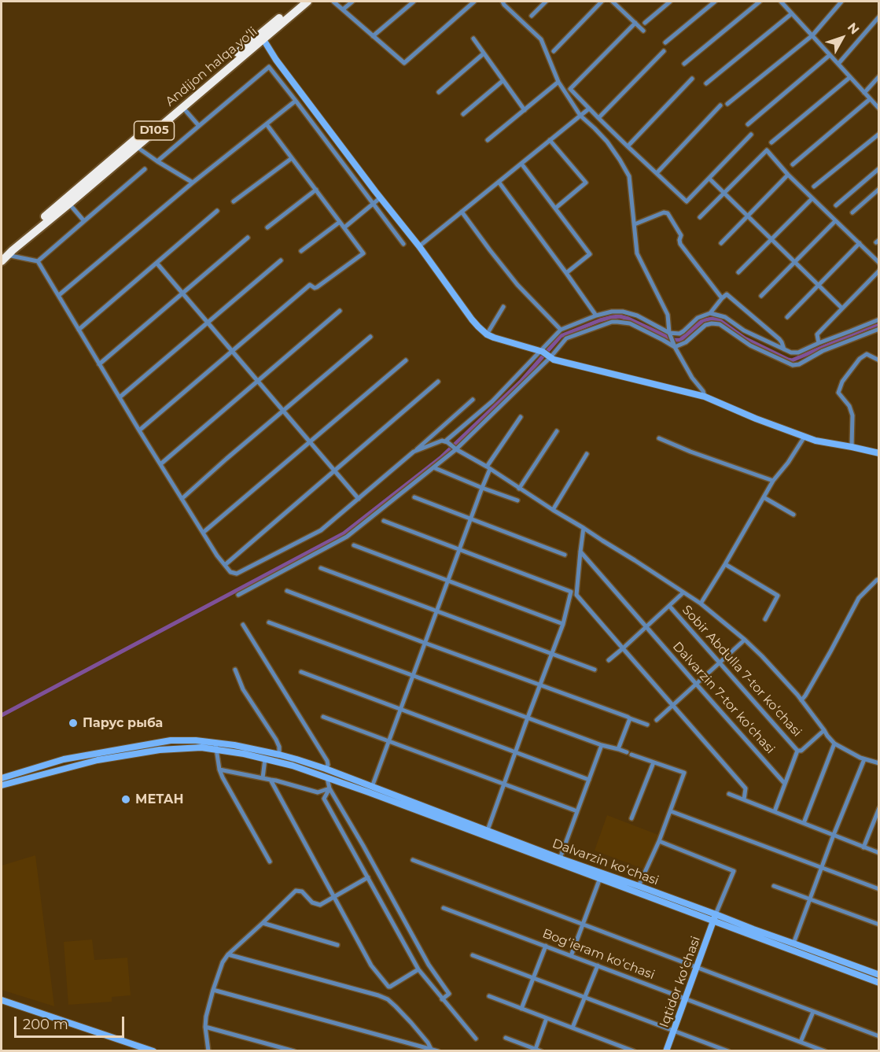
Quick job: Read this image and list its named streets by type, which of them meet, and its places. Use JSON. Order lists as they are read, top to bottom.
{
  "streets": {
    "highway": ["Andijon halqa yo‘li", "D105"],
    "main road": ["Dalvarzin koʻchasi", "Iqtidor koʻchasi"],
    "street": ["Sobir Abdulla 7-tor koʻchasi", "Dalvarzin 7-tor koʻchasi", "Bogʻieram koʻchasi"]
  },
  "crossings": [
    ["Dalvarzin koʻchasi", "Iqtidor koʻchasi"],
    ["Bogʻieram koʻchasi", "Iqtidor koʻchasi"]
  ],
  "places": ["Парус рыба", "МЕТАН"],
  "scale_bar": "200 m",
  "north": "top right"
}
